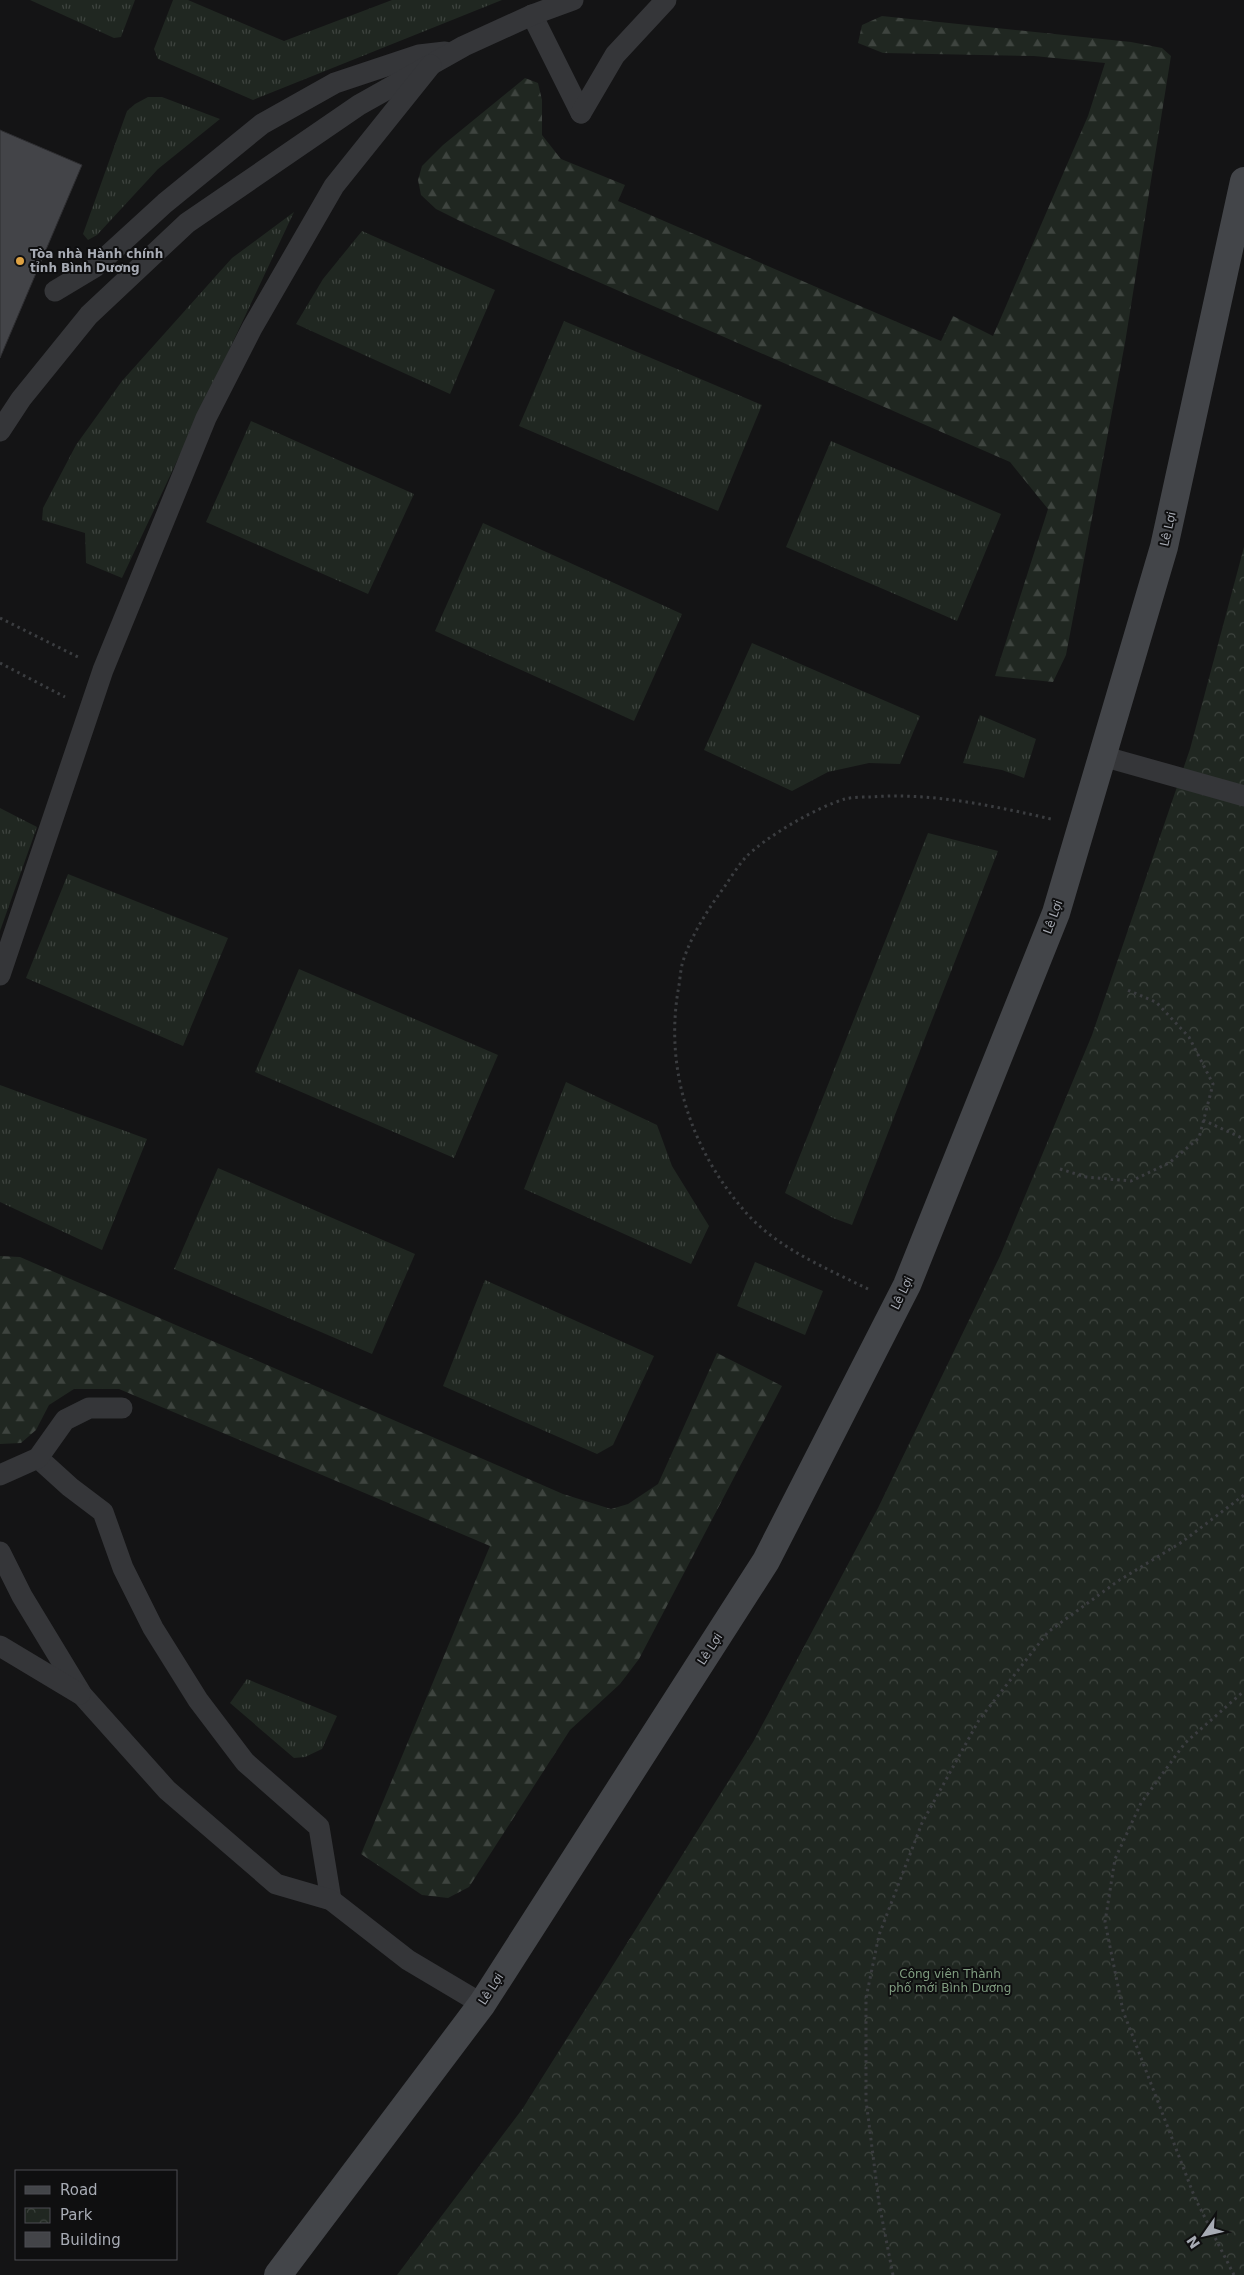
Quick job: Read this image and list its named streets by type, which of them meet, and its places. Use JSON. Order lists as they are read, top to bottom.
{
  "streets": {
    "main road": ["Lê Lợi"]
  },
  "parks": ["Công viên Thành phố mới Bình Dương"],
  "places": ["Tòa nhà Hành chính tỉnh Bình Dương"],
  "legend": ["Road", "Park", "Building"],
  "north": "bottom left"
}
